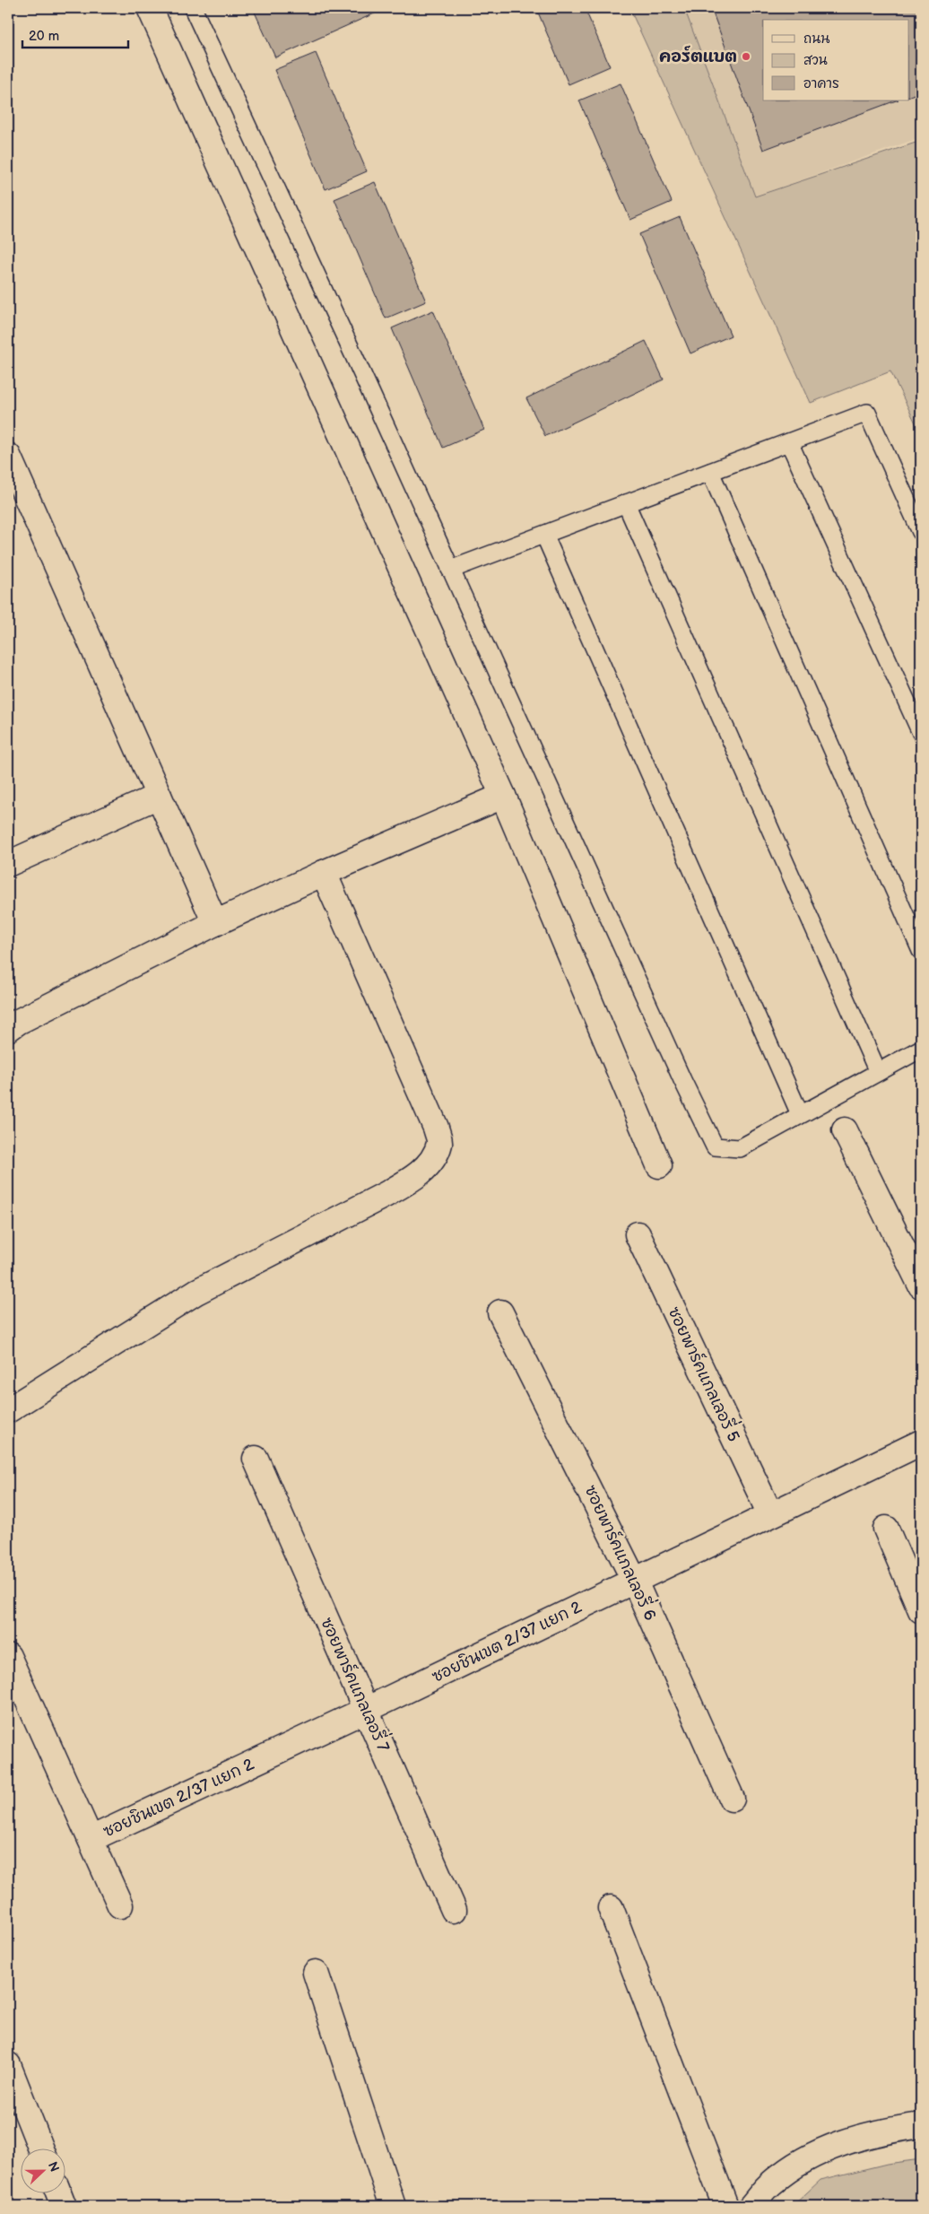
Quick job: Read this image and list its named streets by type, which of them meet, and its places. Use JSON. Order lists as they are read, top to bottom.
{
  "streets": {
    "street": [
      "ซอยพาร์คแกลเลอรี่ 5",
      "ซอยพาร์คแกลเลอรี่ 6",
      "ซอยชินเขต 2/37 แยก 2",
      "ซอยพาร์คแกลเลอรี่ 7"
    ]
  },
  "crossings": [
    ["ซอยพาร์คแกลเลอรี่ 5", "ซอยชินเขต 2/37 แยก 2"],
    ["ซอยพาร์คแกลเลอรี่ 6", "ซอยชินเขต 2/37 แยก 2"],
    ["ซอยชินเขต 2/37 แยก 2", "ซอยพาร์คแกลเลอรี่ 7"]
  ],
  "places": ["คอร์ตแบต"],
  "legend": ["ถนน", "สวน", "อาคาร"],
  "scale_bar": "20 m",
  "north": "right"
}
